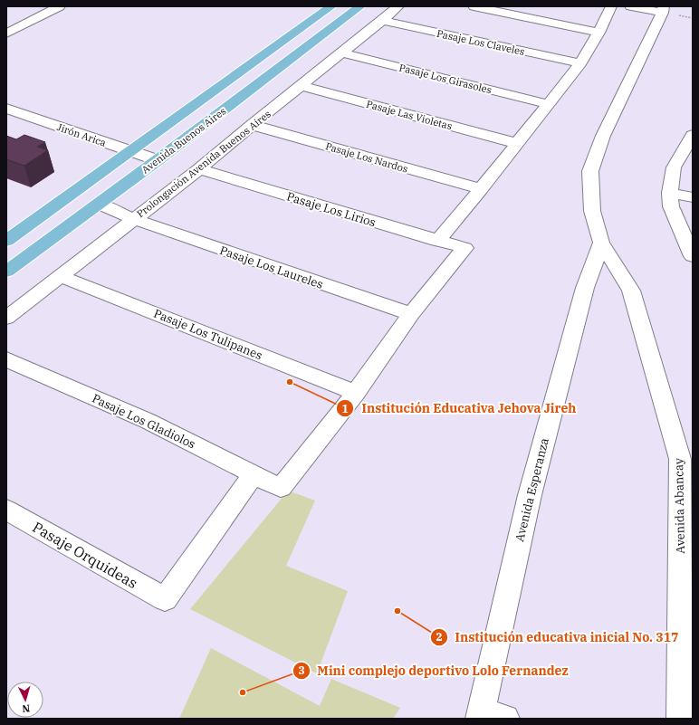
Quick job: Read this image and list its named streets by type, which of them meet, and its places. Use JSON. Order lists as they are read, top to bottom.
{
  "streets": {
    "main road": ["Avenida Buenos Aires"],
    "street": [
      "Pasaje Los Claveles",
      "Pasaje Los Girasoles",
      "Pasaje Las Violetas",
      "Jirón Arica",
      "Pasaje Los Nardos",
      "Prolongación Avenida Buenos Aires",
      "Pasaje Los Lirios",
      "Pasaje Los Laureles",
      "Pasaje Los Tulipanes",
      "Pasaje Los Gladiolos",
      "Avenida Esperanza",
      "Avenida Abancay",
      "Pasaje Orquideas"
    ]
  },
  "crossings": [
    ["Pasaje Los Claveles", "Prolongación Avenida Buenos Aires"],
    ["Pasaje Los Girasoles", "Prolongación Avenida Buenos Aires"],
    ["Pasaje Las Violetas", "Prolongación Avenida Buenos Aires"],
    ["Jirón Arica", "Avenida Buenos Aires"],
    ["Avenida Buenos Aires", "Pasaje Los Laureles"],
    ["Pasaje Los Nardos", "Prolongación Avenida Buenos Aires"],
    ["Prolongación Avenida Buenos Aires", "Pasaje Los Lirios"],
    ["Prolongación Avenida Buenos Aires", "Pasaje Los Laureles"],
    ["Prolongación Avenida Buenos Aires", "Pasaje Los Tulipanes"],
    ["Pasaje Los Lirios", "Pasaje Los Laureles"],
    ["Pasaje Los Tulipanes", "Pasaje Los Gladiolos"],
    ["Pasaje Los Gladiolos", "Pasaje Orquideas"],
    ["Avenida Esperanza", "Avenida Abancay"]
  ],
  "places": ["Institución Educativa Jehova Jireh", "Institución educativa inicial No. 317", "Mini complejo deportivo Lolo Fernandez"],
  "north": "bottom"
}
